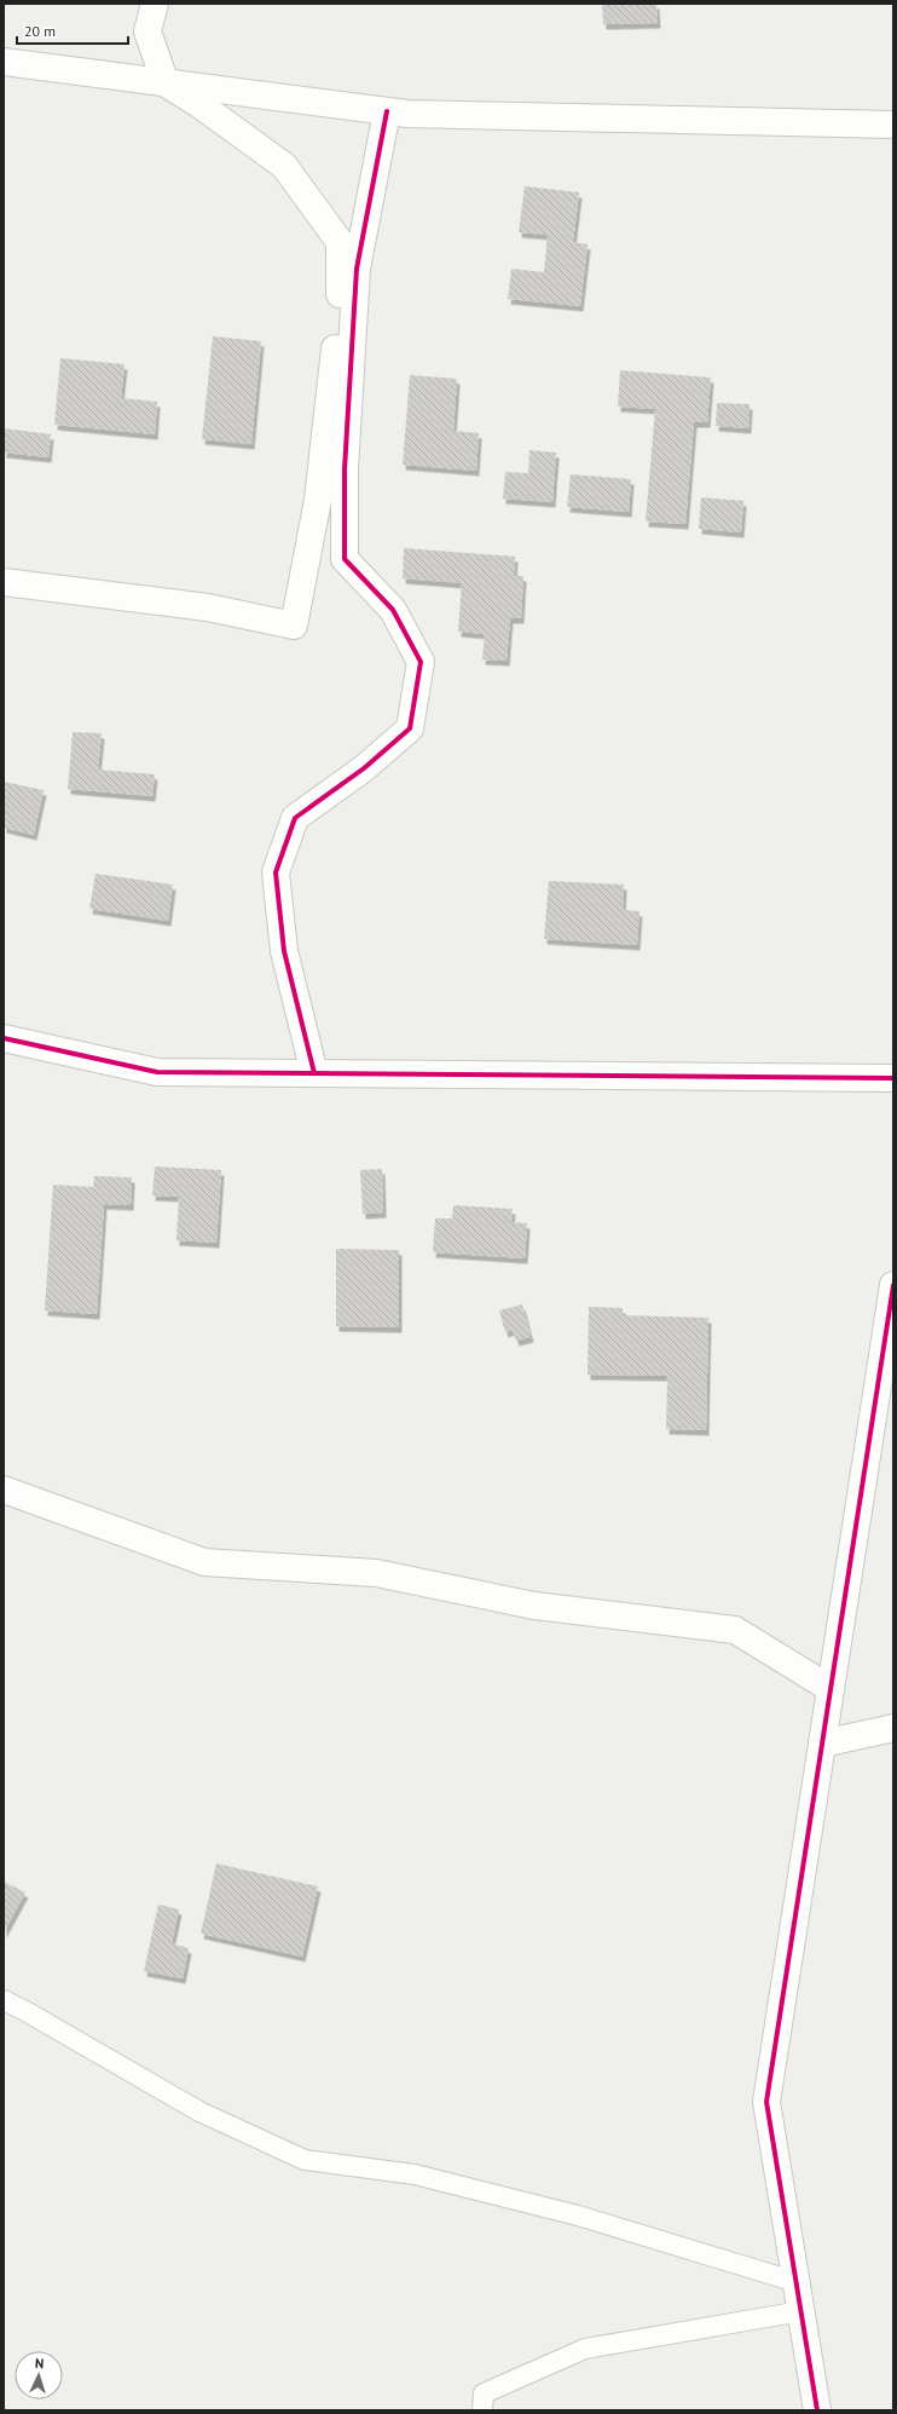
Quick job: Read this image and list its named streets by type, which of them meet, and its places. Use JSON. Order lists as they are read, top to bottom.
{
  "scale_bar": "20 m",
  "north": "top"
}
